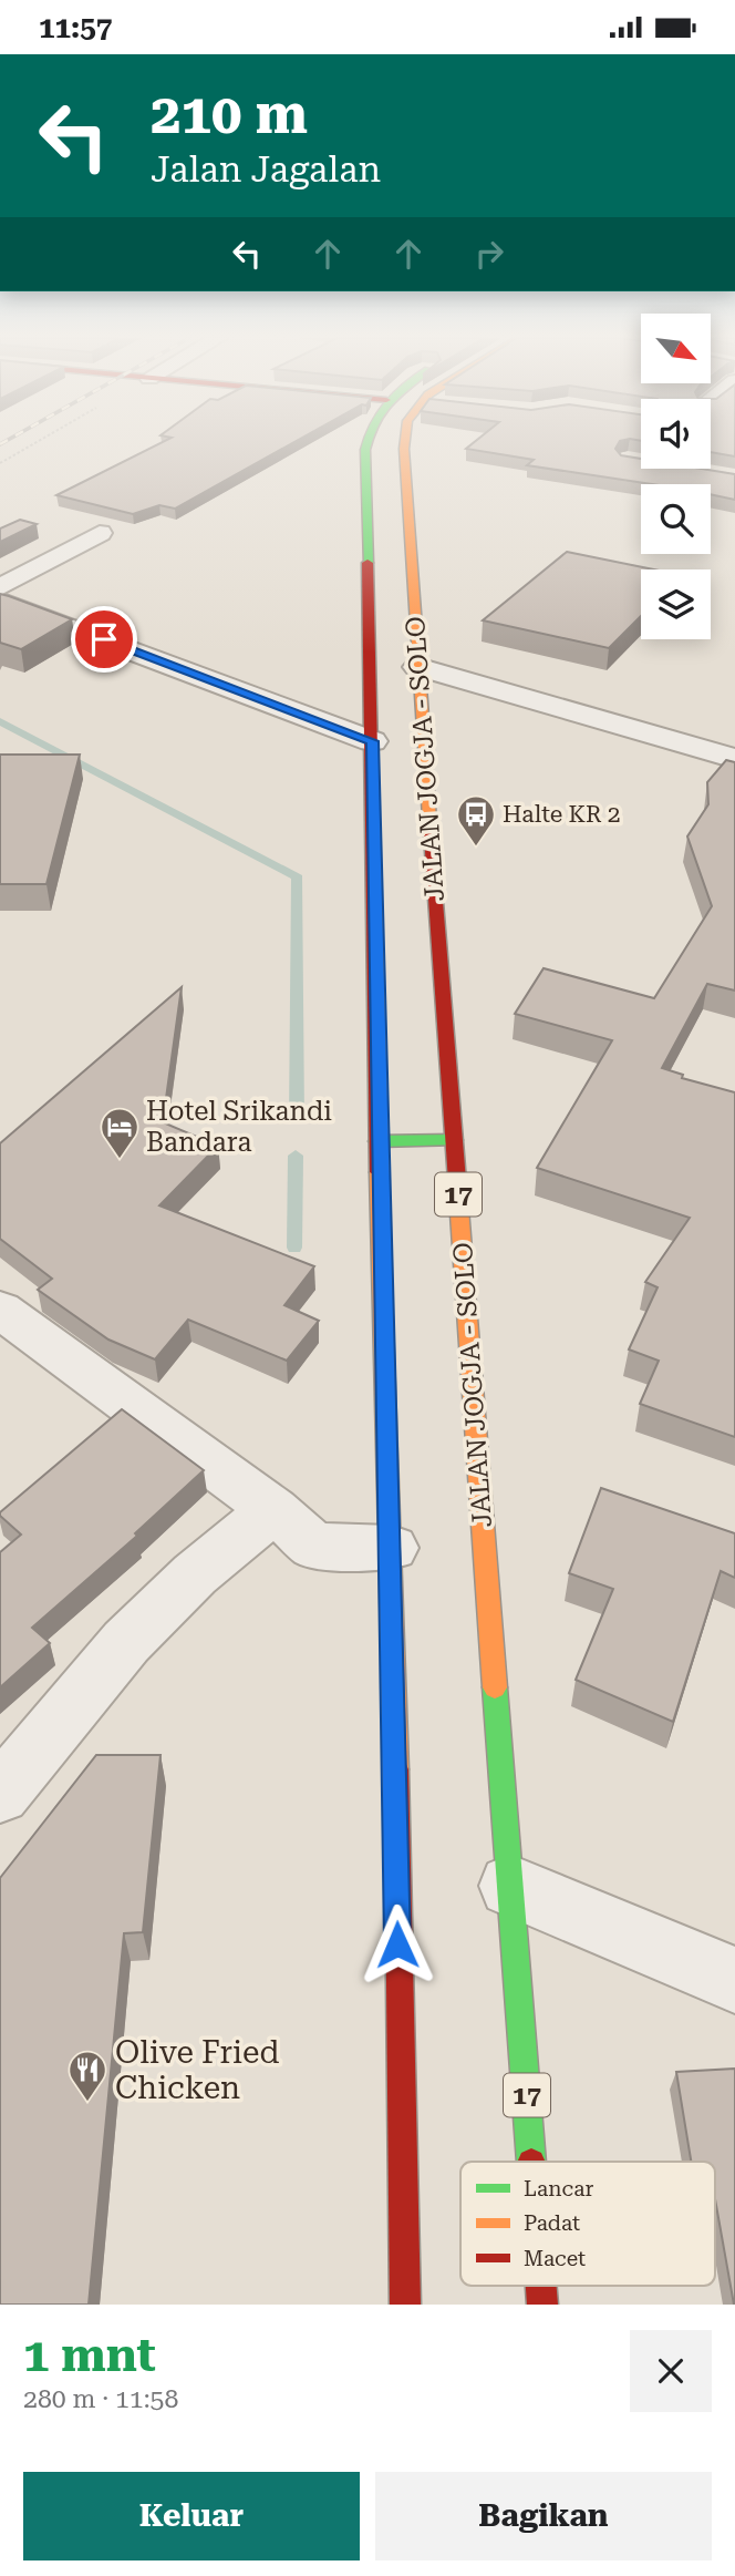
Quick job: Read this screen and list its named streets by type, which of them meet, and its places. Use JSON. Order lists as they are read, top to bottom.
{
  "streets": {
    "main road": ["JALAN JOGJA - SOLO", "17"]
  },
  "places": {
    "bus stop": ["Halte KR 2"],
    "hotel": ["Hotel Srikandi Bandara"],
    "restaurant": ["Olive Fried Chicken"]
  },
  "legend": ["Lancar", "Padat", "Macet"],
  "north": "bottom right",
  "page": {
    "status": "11:57",
    "turn": ["210 m", "Jalan Jagalan"],
    "heading": ["1 mnt", "280 m · 11:58"],
    "buttons": ["Keluar", "Bagikan"]
  }
}
